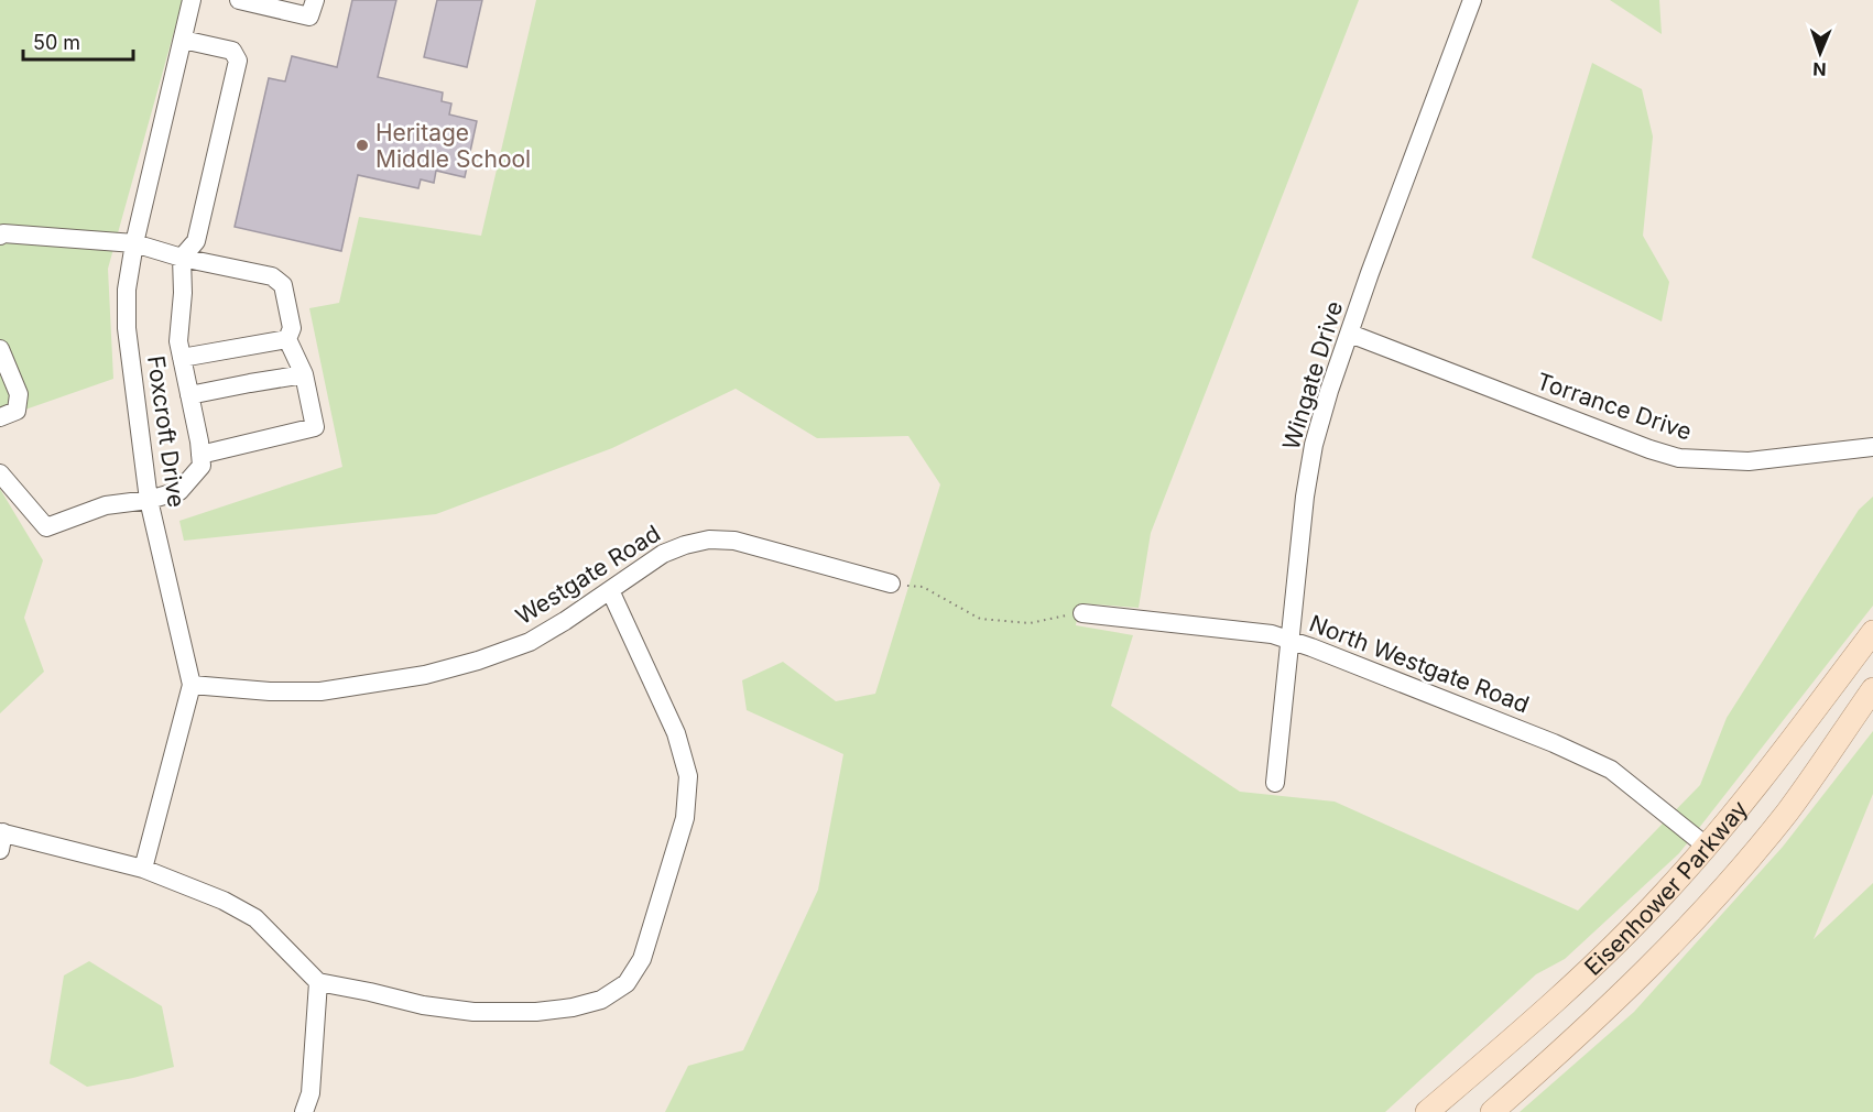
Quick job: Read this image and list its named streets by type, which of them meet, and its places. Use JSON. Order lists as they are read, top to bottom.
{
  "streets": {
    "main road": ["Eisenhower Parkway"],
    "street": [
      "Wingate Drive",
      "Torrance Drive",
      "Foxcroft Drive",
      "Westgate Road",
      "North Westgate Road"
    ]
  },
  "crossings": [
    ["Wingate Drive", "Torrance Drive"],
    ["Wingate Drive", "North Westgate Road"],
    ["Foxcroft Drive", "Westgate Road"],
    ["North Westgate Road", "Eisenhower Parkway"]
  ],
  "places": ["Heritage Middle School"],
  "scale_bar": "50 m",
  "north": "bottom"
}
